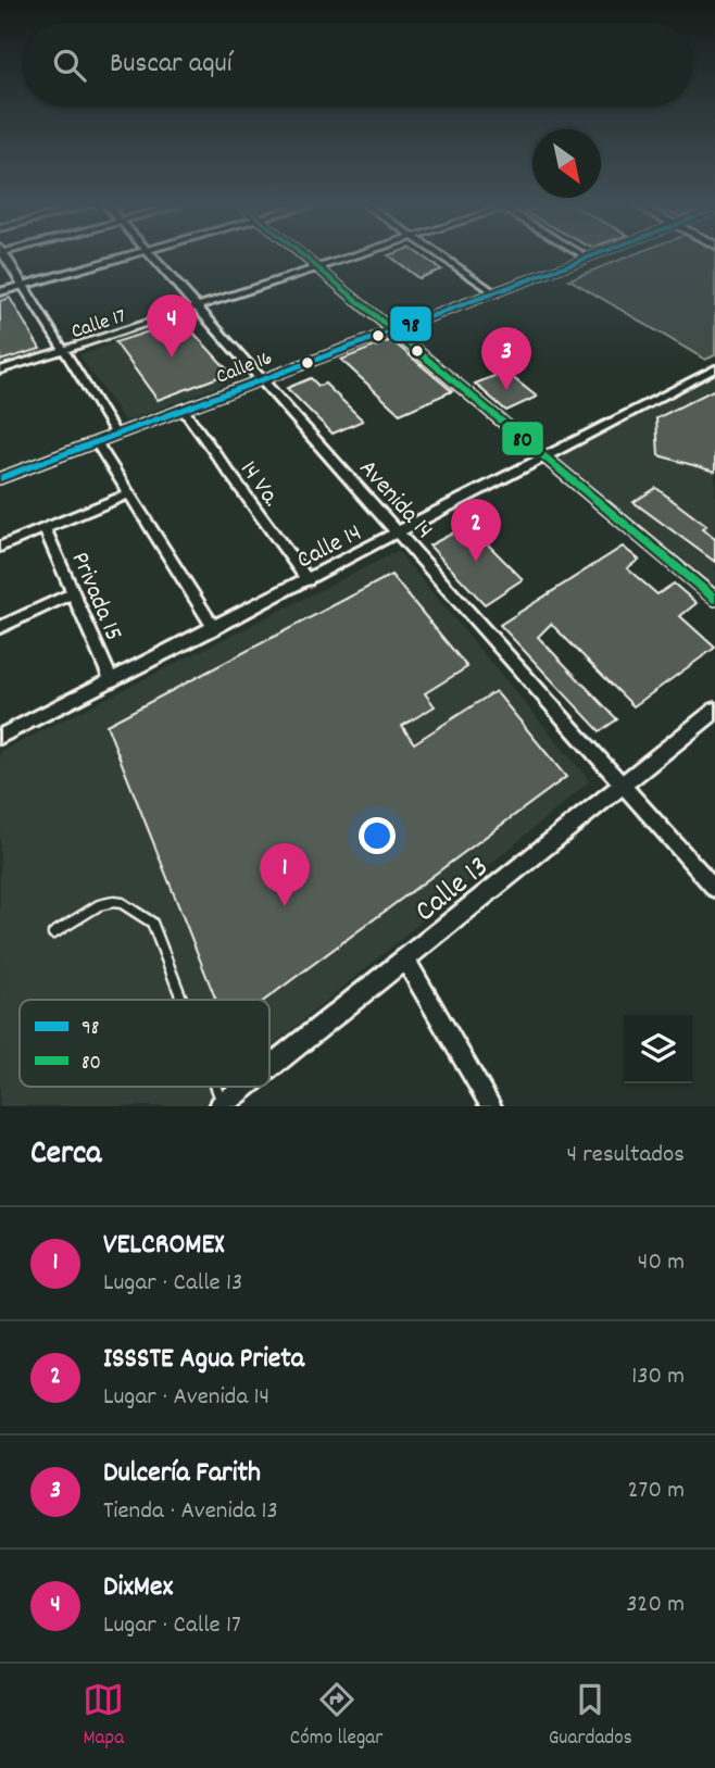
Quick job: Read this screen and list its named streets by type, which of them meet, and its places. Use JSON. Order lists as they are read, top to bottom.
{
  "streets": {
    "street": [
      "Calle 17",
      "Calle 16",
      "14 Va.",
      "Avenida 14",
      "Calle 14",
      "Privada 15",
      "Calle 13"
    ]
  },
  "crossings": [
    ["Calle 17", "Avenida 14"],
    ["Calle 16", "14 Va."],
    ["Calle 16", "Avenida 14"],
    ["14 Va.", "Calle 14"],
    ["Avenida 14", "Calle 14"],
    ["Avenida 14", "Calle 13"],
    ["Calle 14", "Privada 15"]
  ],
  "lines": ["transit line 98", "transit line 80"],
  "legend": ["98", "80"],
  "north": "bottom right",
  "page": {
    "search": "Buscar aquí",
    "pins": [
      "4",
      "3",
      "2",
      "1"
    ],
    "heading": ["Cerca", "4 resultados"],
    "list": [
      {
        "mark": "1",
        "name": "VELCROMEX",
        "note": "Lugar · Calle 13",
        "value": "40 m"
      },
      {
        "mark": "2",
        "name": "ISSSTE Agua Prieta",
        "note": "Lugar · Avenida 14",
        "value": "130 m"
      },
      {
        "mark": "3",
        "name": "Dulcería Farith",
        "note": "Tienda · Avenida 13",
        "value": "270 m"
      },
      {
        "mark": "4",
        "name": "DixMex",
        "note": "Lugar · Calle 17",
        "value": "320 m"
      }
    ],
    "nav": ["Mapa", "Cómo llegar", "Guardados"]
  }
}
